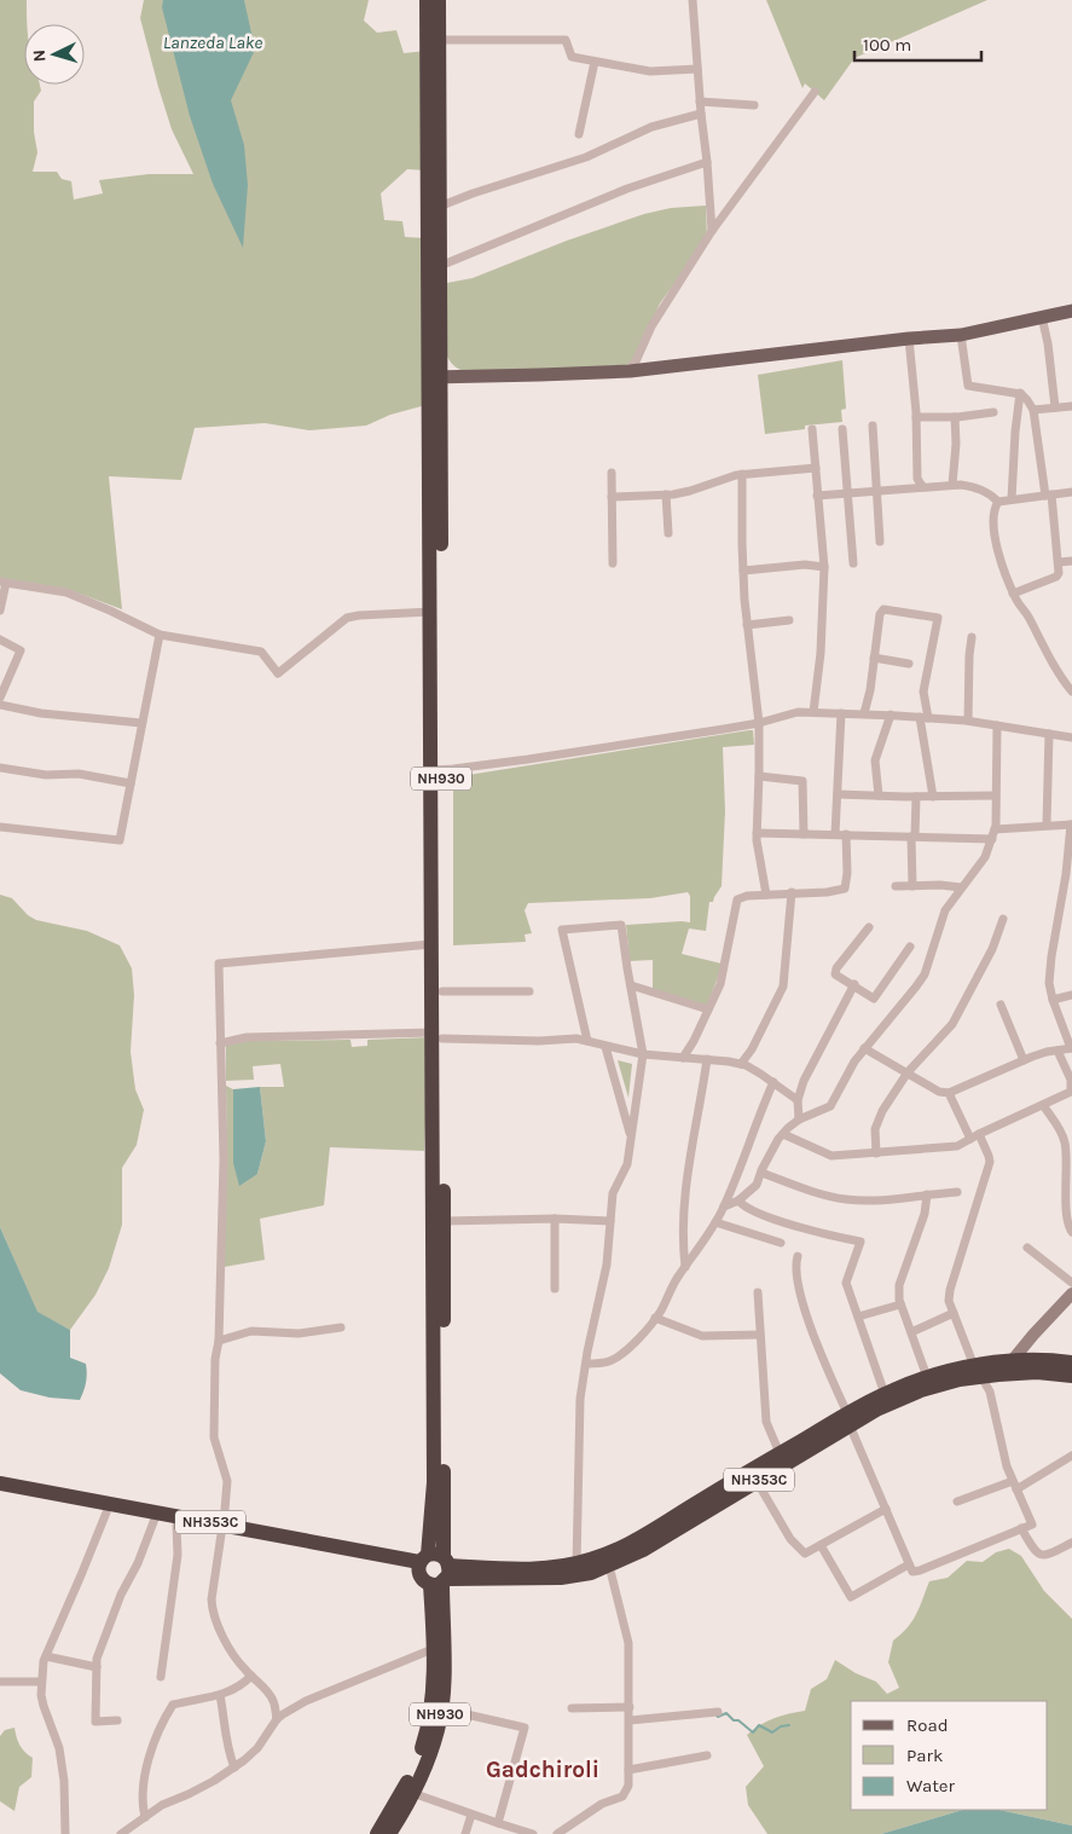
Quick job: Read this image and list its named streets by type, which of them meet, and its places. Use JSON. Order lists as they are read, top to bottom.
{
  "streets": {
    "highway": ["NH930", "NH353C"]
  },
  "crossings": [
    ["NH930", "NH353C"]
  ],
  "districts": ["Gadchiroli"],
  "water": ["Lanzeda Lake"],
  "legend": ["Road", "Park", "Water"],
  "scale_bar": "100 m",
  "north": "left"
}
